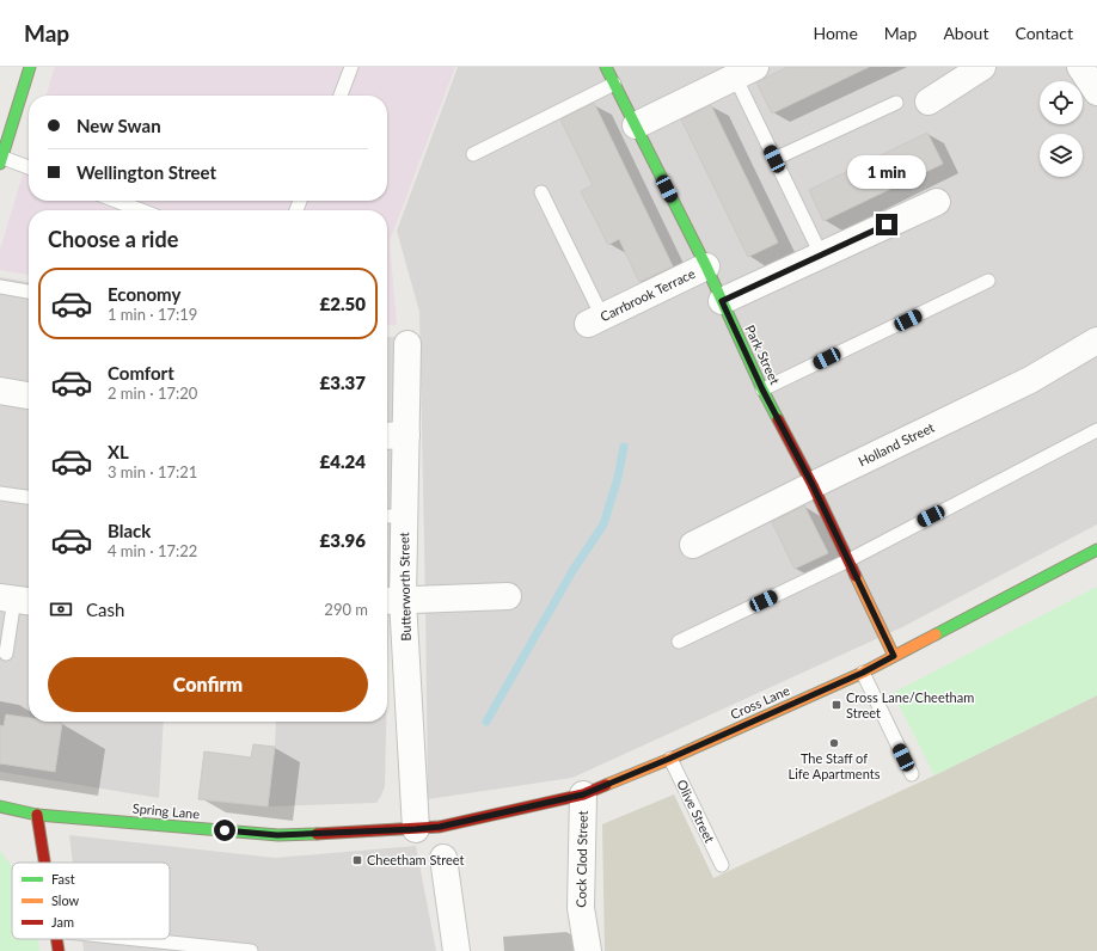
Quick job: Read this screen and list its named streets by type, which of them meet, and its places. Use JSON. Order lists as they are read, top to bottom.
{
  "streets": {
    "main road": ["Park Street", "Cross Lane", "Spring Lane"],
    "street": [
      "Carrbrook Terrace",
      "Holland Street",
      "Butterworth Street",
      "Cock Clod Street"
    ],
    "lane": ["Olive Street"]
  },
  "crossings": [
    ["Carrbrook Terrace", "Park Street"],
    ["Park Street", "Holland Street"],
    ["Park Street", "Cross Lane"],
    ["Butterworth Street", "Cross Lane"],
    ["Butterworth Street", "Spring Lane"],
    ["Cross Lane", "Spring Lane"],
    ["Cross Lane", "Olive Street"],
    ["Cross Lane", "Cock Clod Street"]
  ],
  "places": {
    "transit": ["Cross Lane/Cheetham Street", "Cheetham Street"],
    "other": ["The Staff of Life Apartments"]
  },
  "legend": ["Fast", "Slow", "Jam"],
  "page": {
    "header": "Map",
    "nav": [
      "Home",
      "Map",
      "About",
      "Contact"
    ],
    "banner": ["New Swan", "Wellington Street"],
    "bubble": "1 min",
    "heading": "Choose a ride",
    "list": [
      {
        "name": "Economy",
        "note": "1 min · 17:19",
        "value": "£2.50"
      },
      {
        "name": "Comfort",
        "note": "2 min · 17:20",
        "value": "£3.37"
      },
      {
        "name": "XL",
        "note": "3 min · 17:21",
        "value": "£4.24"
      },
      {
        "name": "Black",
        "note": "4 min · 17:22",
        "value": "£3.96"
      }
    ],
    "pay": ["Cash", "290 m"],
    "buttons": "Confirm"
  }
}
